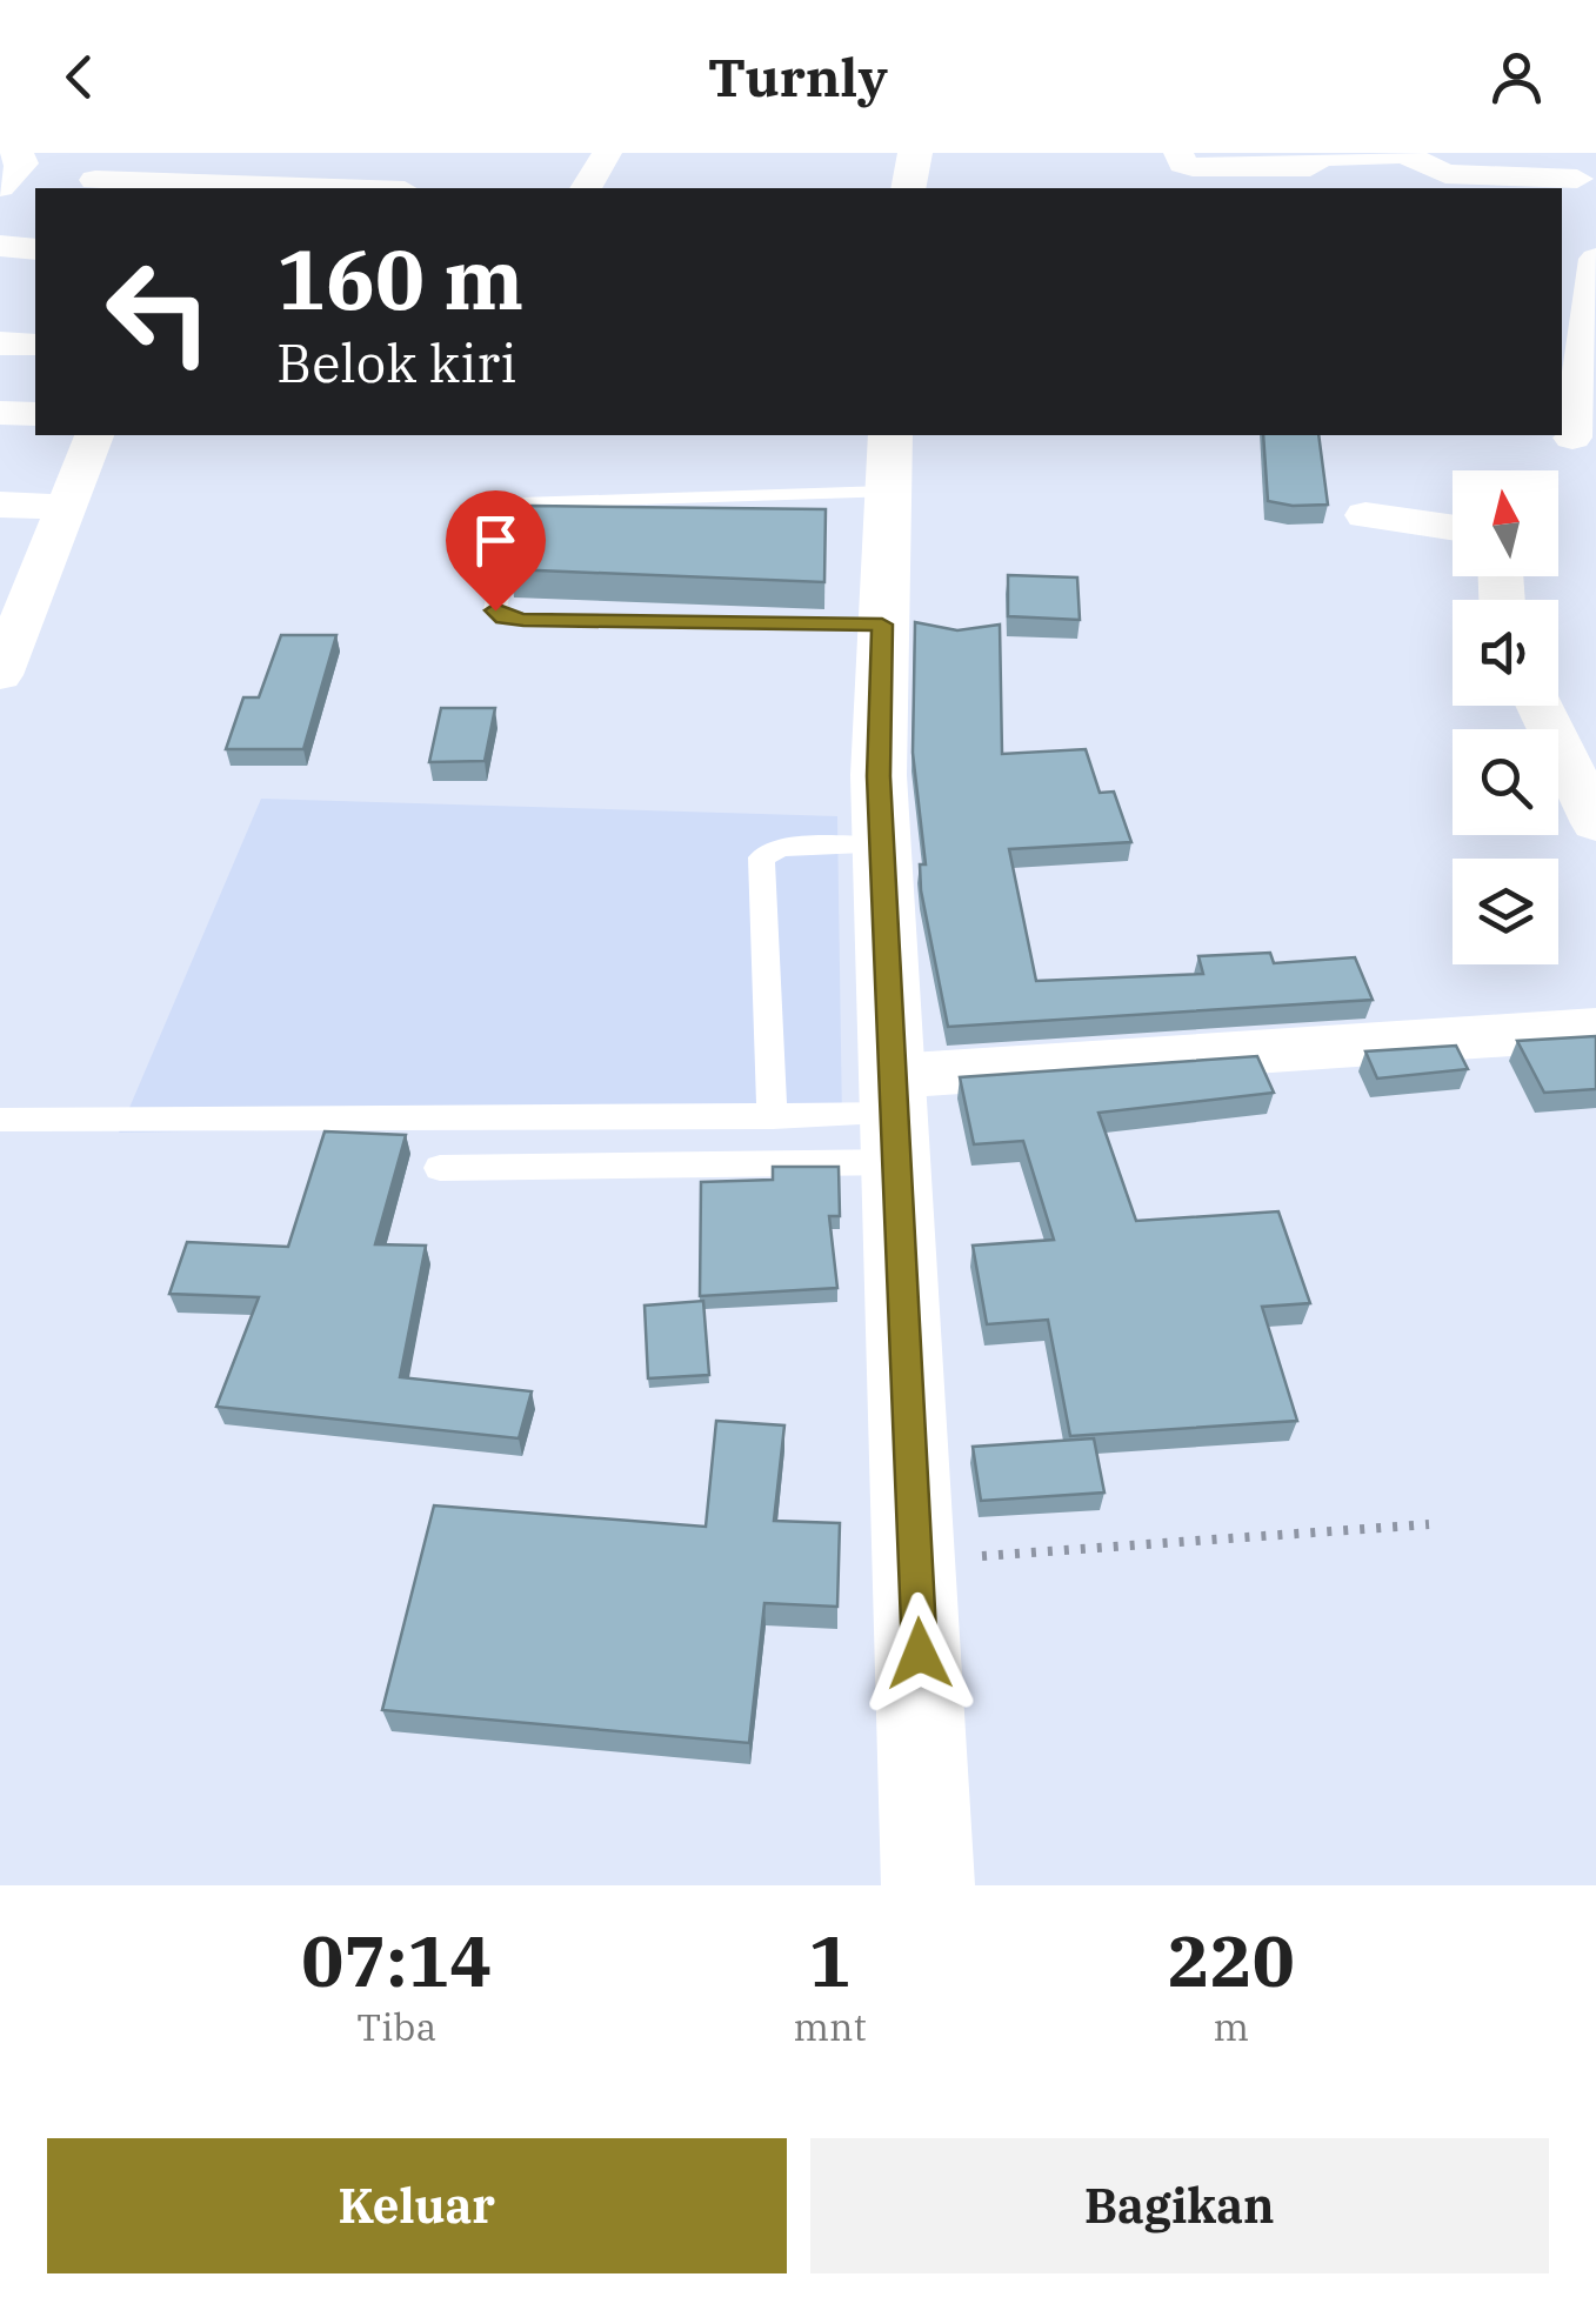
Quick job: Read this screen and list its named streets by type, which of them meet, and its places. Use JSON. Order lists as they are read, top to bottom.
{
  "north": "top",
  "page": {
    "header": "Turnly",
    "turn": ["160 m", "Belok kiri"],
    "eta": [
      "07:14",
      "Tiba",
      "1",
      "mnt",
      "220",
      "m"
    ],
    "buttons": ["Keluar", "Bagikan"]
  }
}
